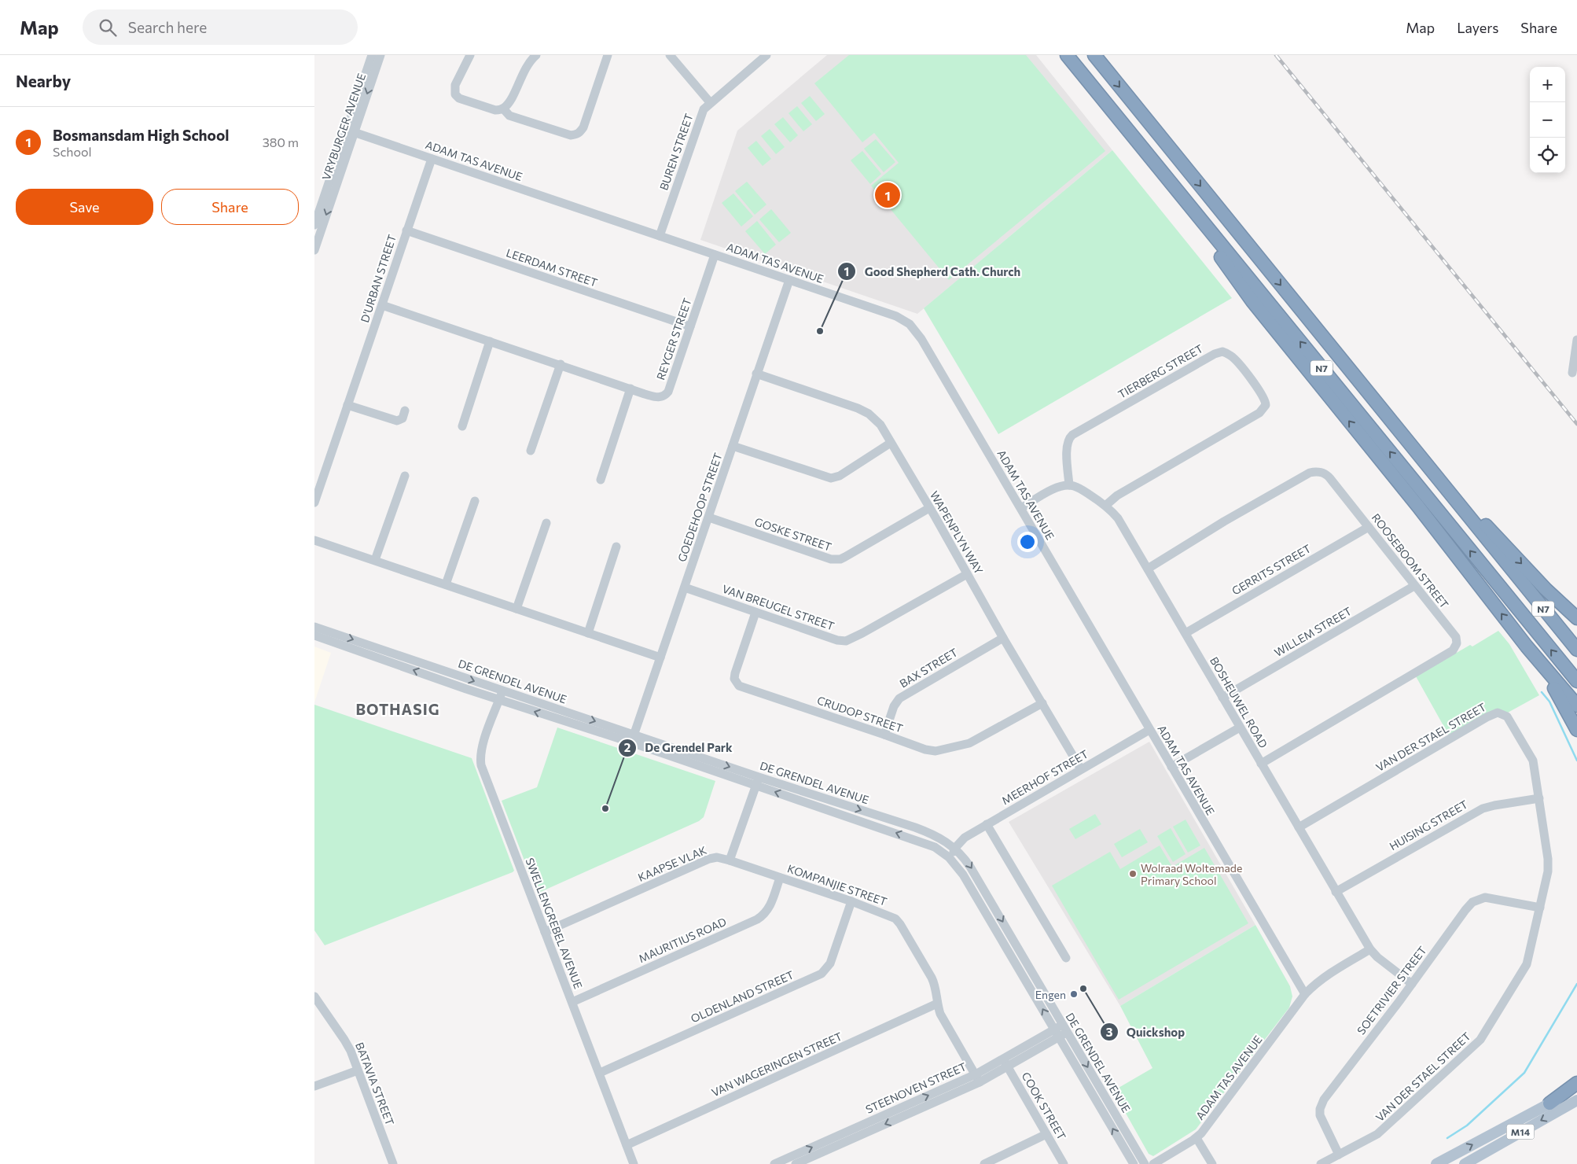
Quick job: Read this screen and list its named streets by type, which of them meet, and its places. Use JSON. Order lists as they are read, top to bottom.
{
  "streets": {
    "highway": ["N7"],
    "main road": ["M14"],
    "street": [
      "VRYBURGER AVENUE",
      "BUREN STREET",
      "ADAM TAS AVENUE",
      "LEERDAM STREET",
      "D'URBAN STREET",
      "REYGER STREET",
      "TIERBERG STREET",
      "GOEDEHOOP STREET",
      "WAPENPLYN WAY",
      "GOSKE STREET",
      "ROOSEBOOM STREET",
      "GERRITS STREET",
      "VAN BREUGEL STREET",
      "WILLEM STREET",
      "BAX STREET",
      "DE GRENDEL AVENUE",
      "BOSHEUWEL ROAD",
      "CRUDOP STREET",
      "VAN DER STAEL STREET",
      "MEERHOF STREET",
      "HUISING STREET",
      "KAAPSE VLAK",
      "KOMPANJIE STREET",
      "SWELLENGREBEL AVENUE",
      "MAURITIUS ROAD",
      "SOETRIVIER STREET",
      "OLDENLAND STREET",
      "VAN WAGERINGEN STREET",
      "BATAVIA STREET",
      "STEENOVEN STREET",
      "COOK STREET"
    ]
  },
  "crossings": [
    ["VRYBURGER AVENUE", "ADAM TAS AVENUE"],
    ["BUREN STREET", "ADAM TAS AVENUE"],
    ["ADAM TAS AVENUE", "D'URBAN STREET"],
    ["ADAM TAS AVENUE", "REYGER STREET"],
    ["ADAM TAS AVENUE", "GOEDEHOOP STREET"],
    ["ADAM TAS AVENUE", "MEERHOF STREET"],
    ["LEERDAM STREET", "D'URBAN STREET"],
    ["LEERDAM STREET", "REYGER STREET"],
    ["D'URBAN STREET", "REYGER STREET"],
    ["TIERBERG STREET", "BOSHEUWEL ROAD"],
    ["GOEDEHOOP STREET", "WAPENPLYN WAY"],
    ["GOEDEHOOP STREET", "GOSKE STREET"],
    ["GOEDEHOOP STREET", "VAN BREUGEL STREET"],
    ["GOEDEHOOP STREET", "DE GRENDEL AVENUE"],
    ["WAPENPLYN WAY", "GOSKE STREET"],
    ["WAPENPLYN WAY", "VAN BREUGEL STREET"],
    ["WAPENPLYN WAY", "BAX STREET"],
    ["WAPENPLYN WAY", "CRUDOP STREET"],
    ["WAPENPLYN WAY", "MEERHOF STREET"],
    ["ROOSEBOOM STREET", "GERRITS STREET"],
    ["ROOSEBOOM STREET", "WILLEM STREET"],
    ["ROOSEBOOM STREET", "BOSHEUWEL ROAD"],
    ["GERRITS STREET", "BOSHEUWEL ROAD"],
    ["VAN BREUGEL STREET", "CRUDOP STREET"],
    ["WILLEM STREET", "BOSHEUWEL ROAD"],
    ["BAX STREET", "CRUDOP STREET"],
    ["DE GRENDEL AVENUE", "MEERHOF STREET"],
    ["DE GRENDEL AVENUE", "SWELLENGREBEL AVENUE"],
    ["DE GRENDEL AVENUE", "STEENOVEN STREET"],
    ["BOSHEUWEL ROAD", "VAN DER STAEL STREET"],
    ["BOSHEUWEL ROAD", "HUISING STREET"],
    ["BOSHEUWEL ROAD", "SOETRIVIER STREET"],
    ["VAN DER STAEL STREET", "HUISING STREET"],
    ["VAN DER STAEL STREET", "SOETRIVIER STREET"],
    ["KAAPSE VLAK", "KOMPANJIE STREET"],
    ["KAAPSE VLAK", "SWELLENGREBEL AVENUE"],
    ["KOMPANJIE STREET", "MAURITIUS ROAD"],
    ["KOMPANJIE STREET", "OLDENLAND STREET"],
    ["KOMPANJIE STREET", "VAN WAGERINGEN STREET"],
    ["KOMPANJIE STREET", "STEENOVEN STREET"],
    ["SWELLENGREBEL AVENUE", "MAURITIUS ROAD"],
    ["SWELLENGREBEL AVENUE", "OLDENLAND STREET"],
    ["SWELLENGREBEL AVENUE", "VAN WAGERINGEN STREET"],
    ["STEENOVEN STREET", "COOK STREET"]
  ],
  "districts": ["BOTHASIG"],
  "places": [
    "Good Shepherd Cath. Church",
    "De Grendel Park",
    "Wolraad Woltemade Primary School",
    "Quickshop",
    "Engen"
  ],
  "page": {
    "header": "Map",
    "search": "Search here",
    "nav": ["Map", "Layers", "Share"],
    "heading": "Nearby",
    "map_buttons": ["+", "−"],
    "list": [
      {
        "mark": "1",
        "name": "Bosmansdam High School",
        "note": "School",
        "value": "380 m"
      }
    ],
    "buttons": ["Save", "Share"],
    "pins": "1"
  }
}
